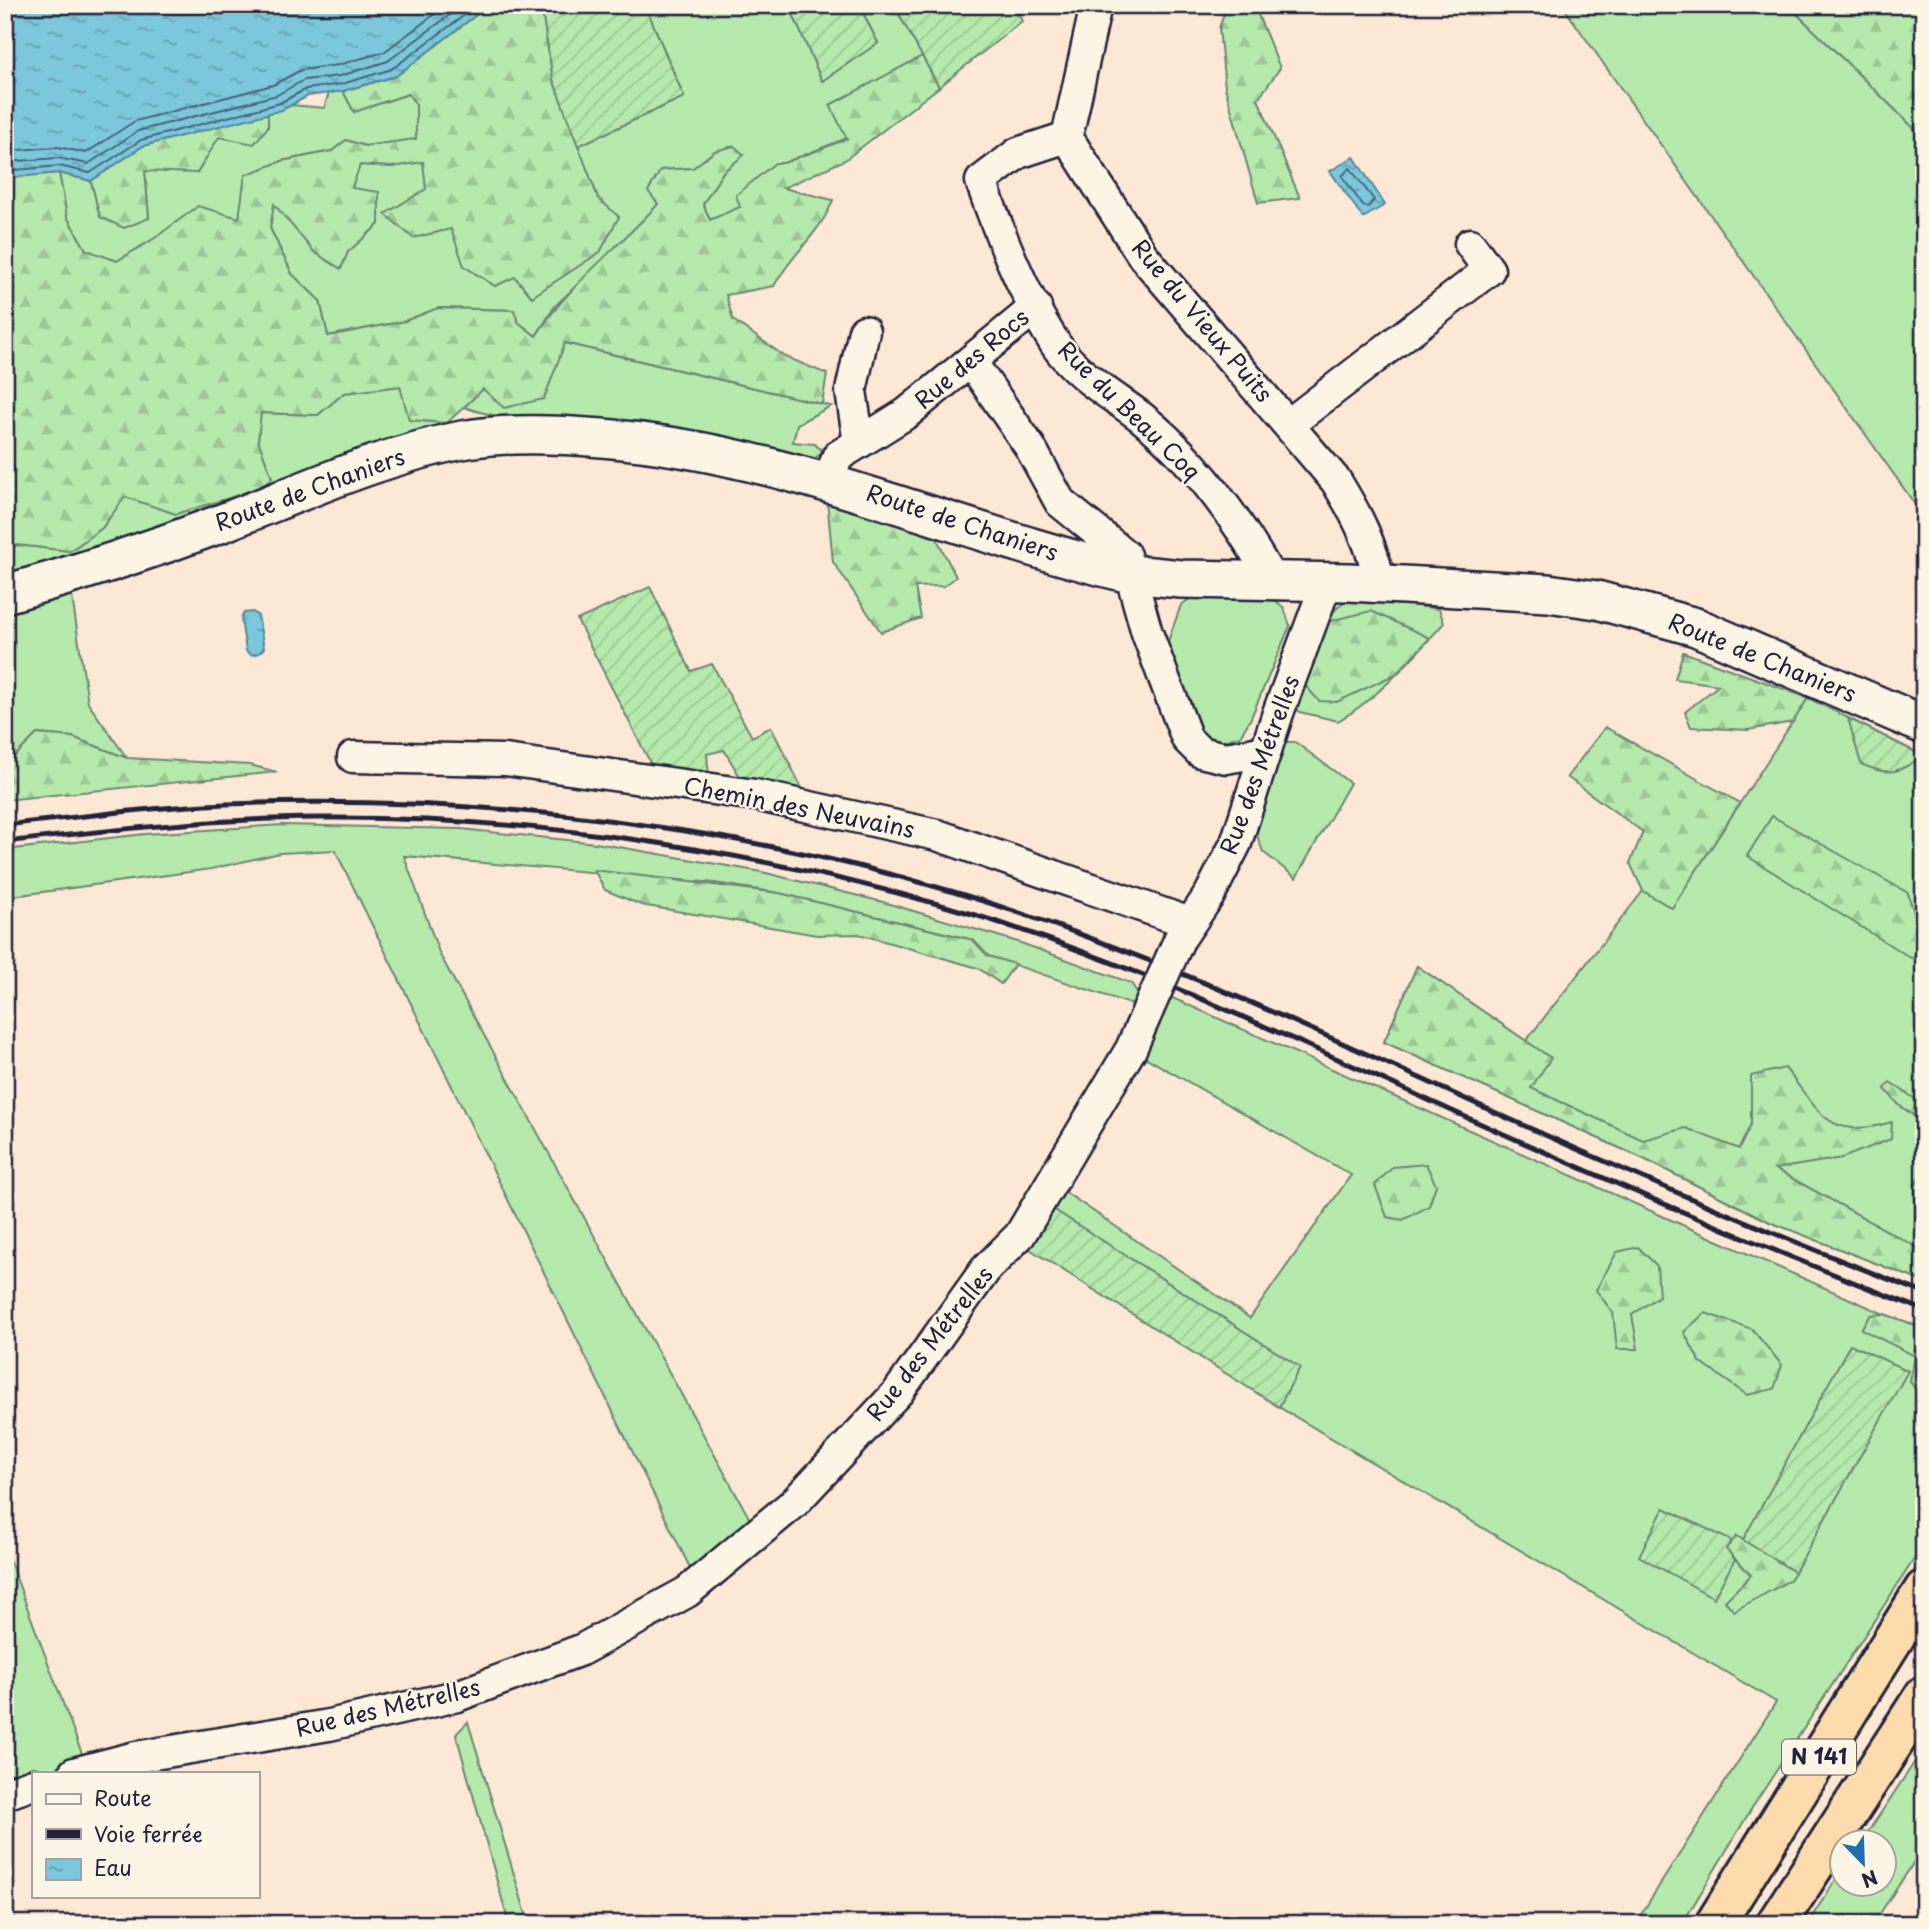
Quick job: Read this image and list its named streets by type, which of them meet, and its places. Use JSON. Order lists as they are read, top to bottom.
{
  "streets": {
    "highway": ["N 141"],
    "street": [
      "Rue du Vieux Puits",
      "Rue des Rocs",
      "Rue du Beau Coq",
      "Route de Chaniers",
      "Rue des Métrelles",
      "Chemin des Neuvains"
    ]
  },
  "crossings": [
    ["Rue du Vieux Puits", "Rue des Rocs"],
    ["Rue du Vieux Puits", "Route de Chaniers"],
    ["Rue des Rocs", "Rue du Beau Coq"],
    ["Rue des Rocs", "Route de Chaniers"],
    ["Rue du Beau Coq", "Route de Chaniers"],
    ["Route de Chaniers", "Rue des Métrelles"],
    ["Rue des Métrelles", "Chemin des Neuvains"]
  ],
  "legend": ["Route", "Voie ferrée", "Eau"],
  "north": "bottom right"
}
